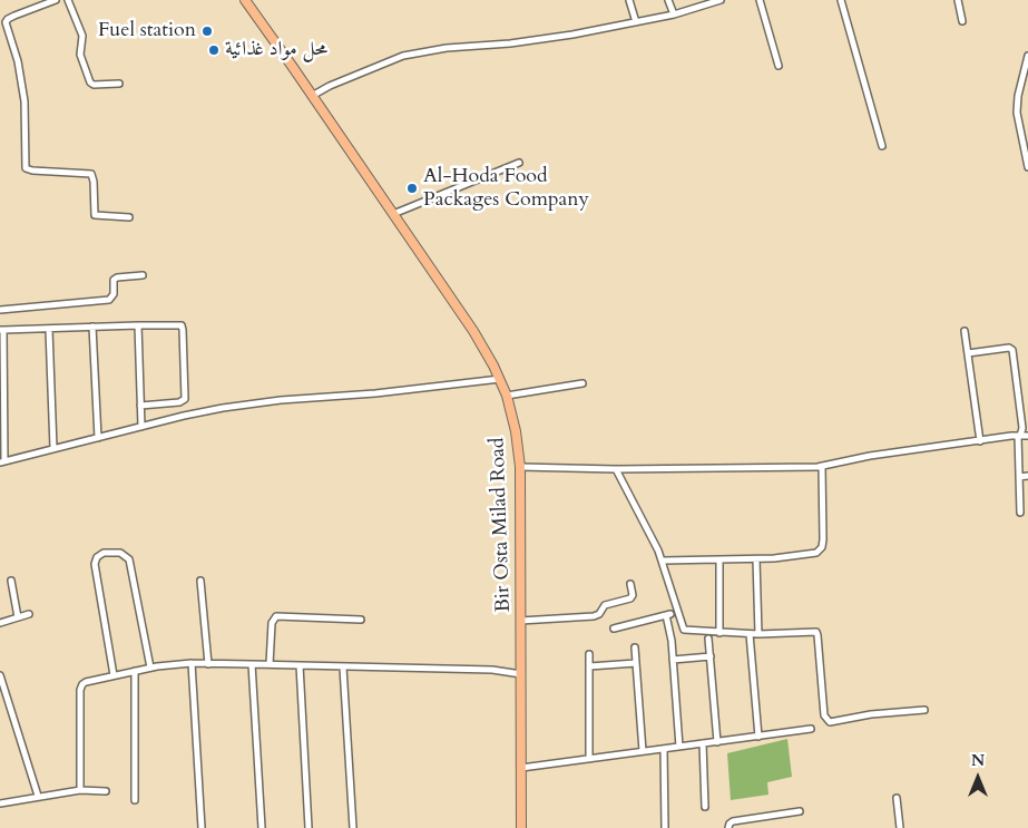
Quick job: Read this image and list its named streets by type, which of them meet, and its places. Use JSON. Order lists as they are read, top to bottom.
{
  "streets": {
    "main road": ["Bir Osta Milad Road"]
  },
  "places": ["Fuel station", "محل مواد غذائية", "Al-Hoda Food Packages Company"],
  "north": "top"
}
